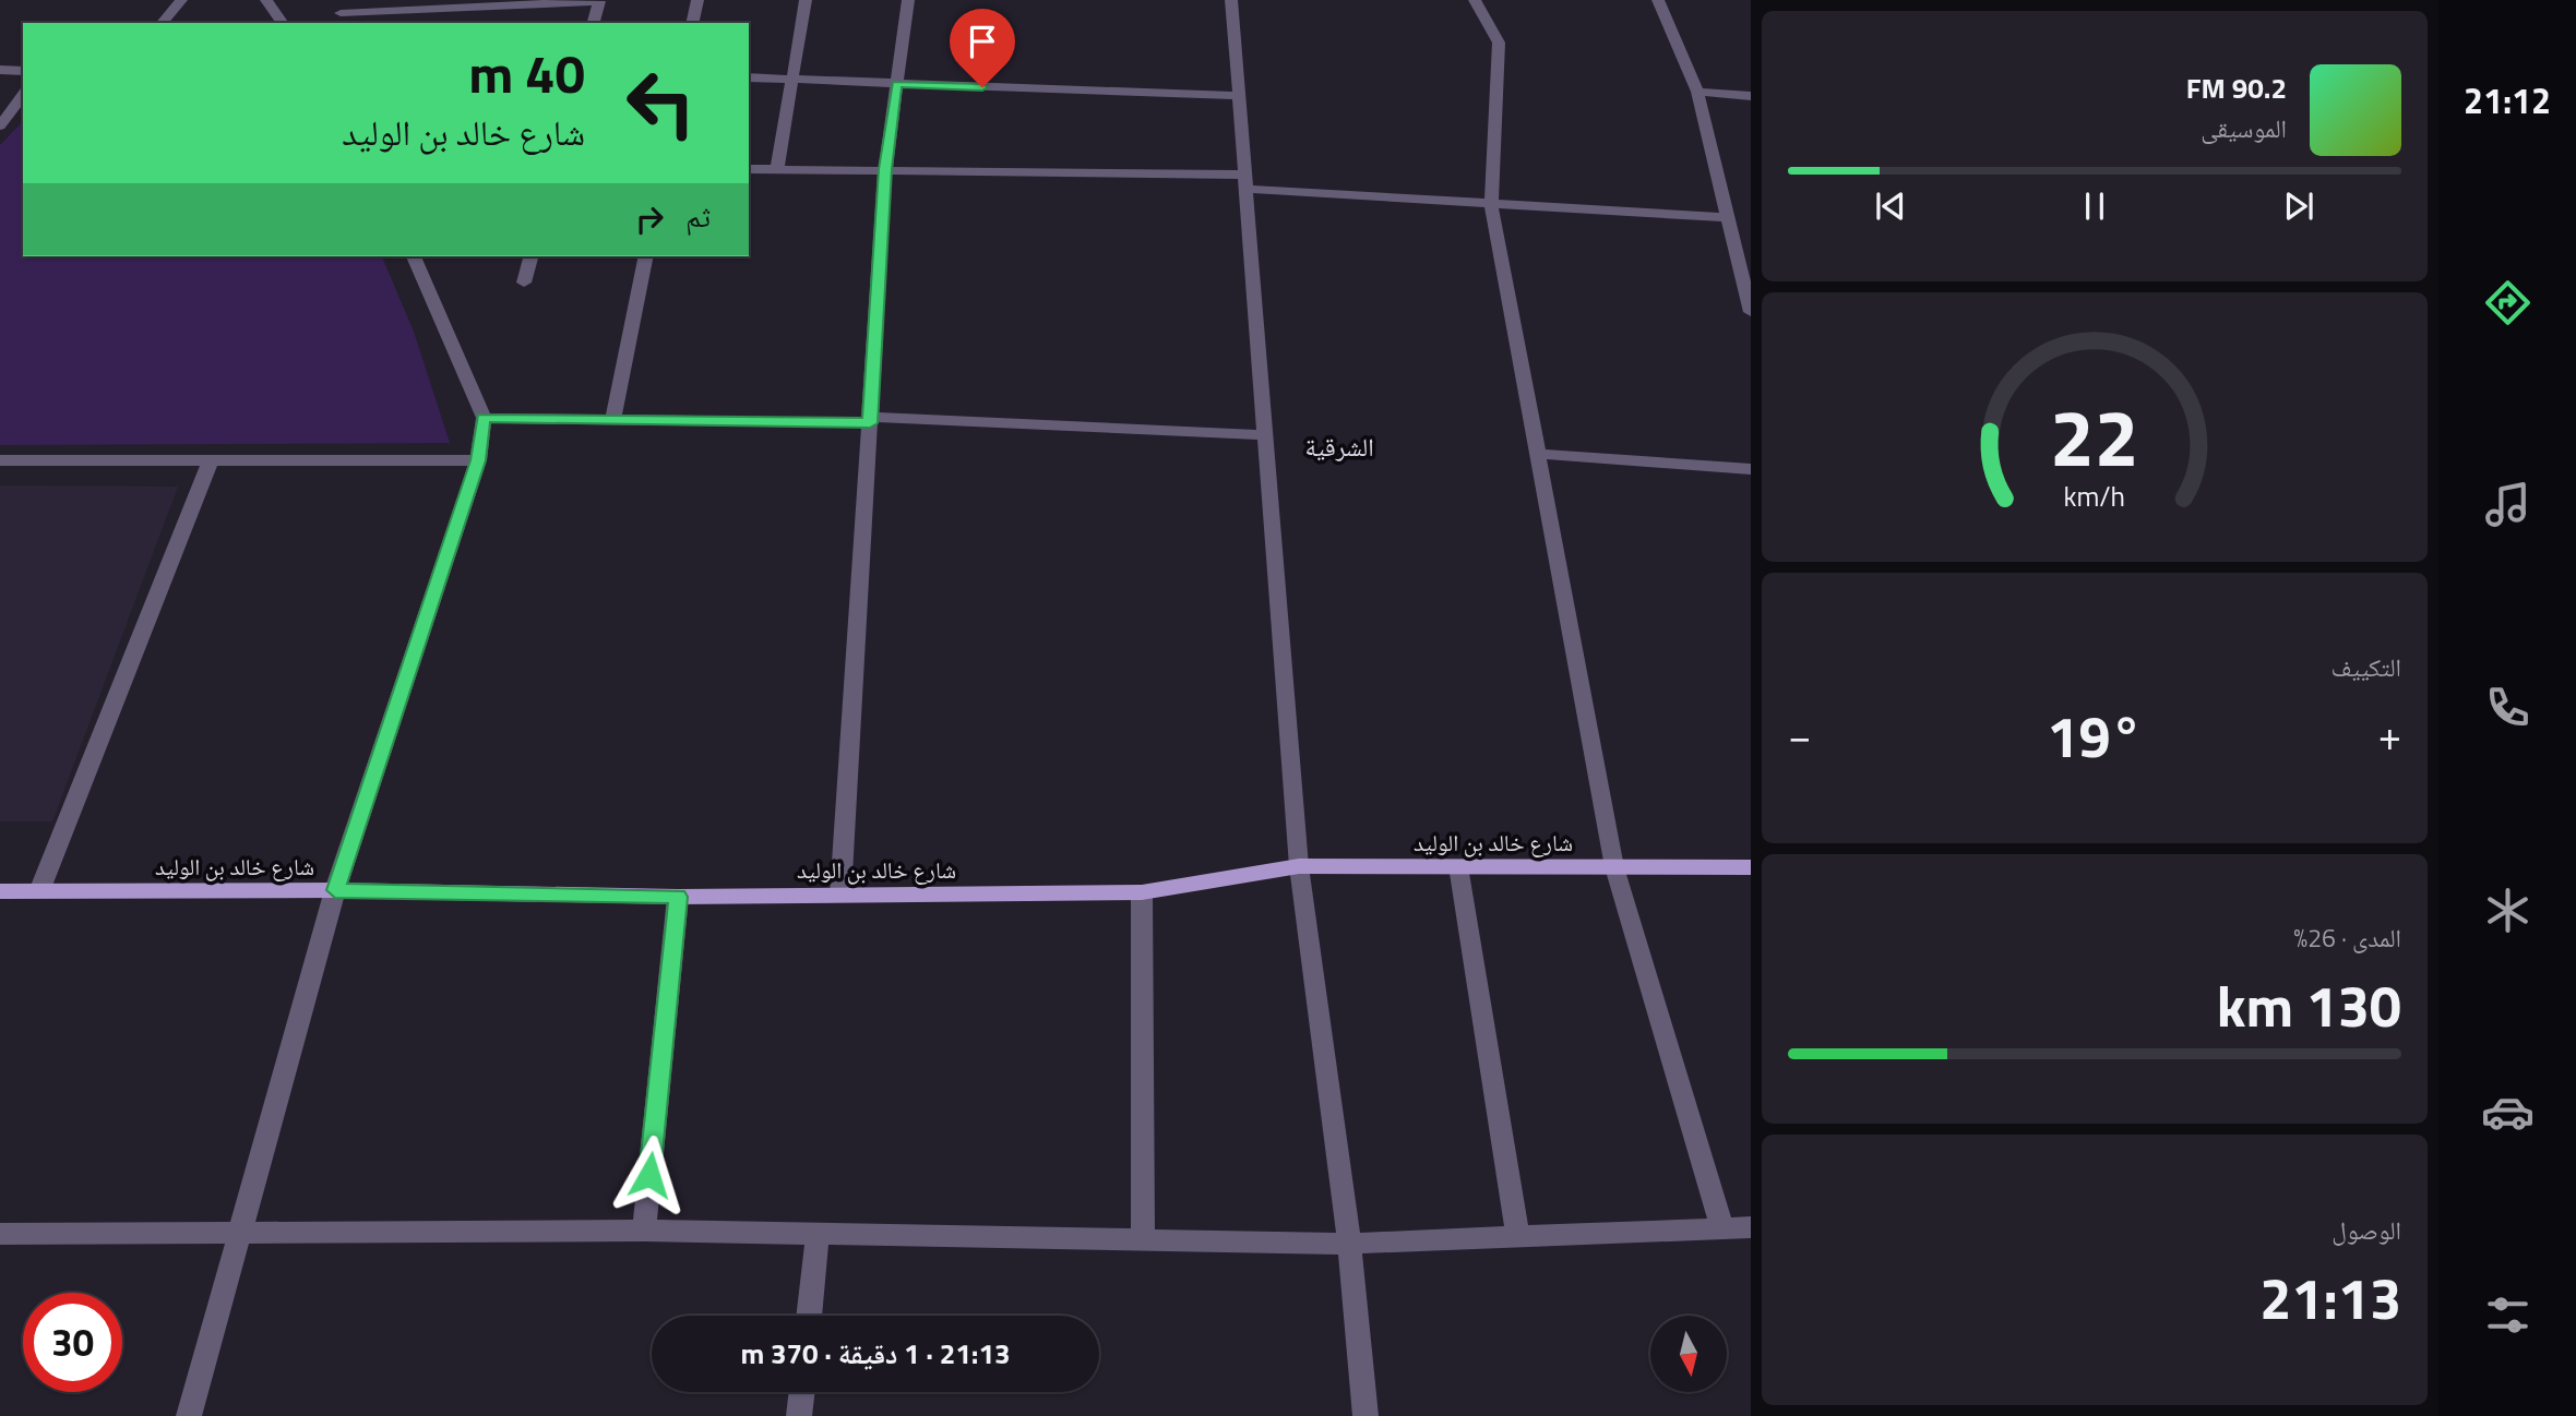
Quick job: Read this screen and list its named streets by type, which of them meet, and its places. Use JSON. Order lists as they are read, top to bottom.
{
  "streets": {
    "main road": ["شارع خالد بن الوليد"]
  },
  "districts": ["الشرقية"],
  "north": "bottom",
  "page": {
    "tabs": "21:12",
    "turn": ["40 m", "شارع خالد بن الوليد"],
    "song": ["90.2 FM", "الموسيقى"],
    "then": "ثم",
    "tile": [
      "التكييف",
      ["المدى · 26%", "130 km"],
      ["الوصول", "21:13"]
    ],
    "heat": ["−", "19°", "+"],
    "limit": "30",
    "trip": "21:13 · 1 دقيقة · 370 m",
    "gauge": ["22", "km/h"]
  }
}
